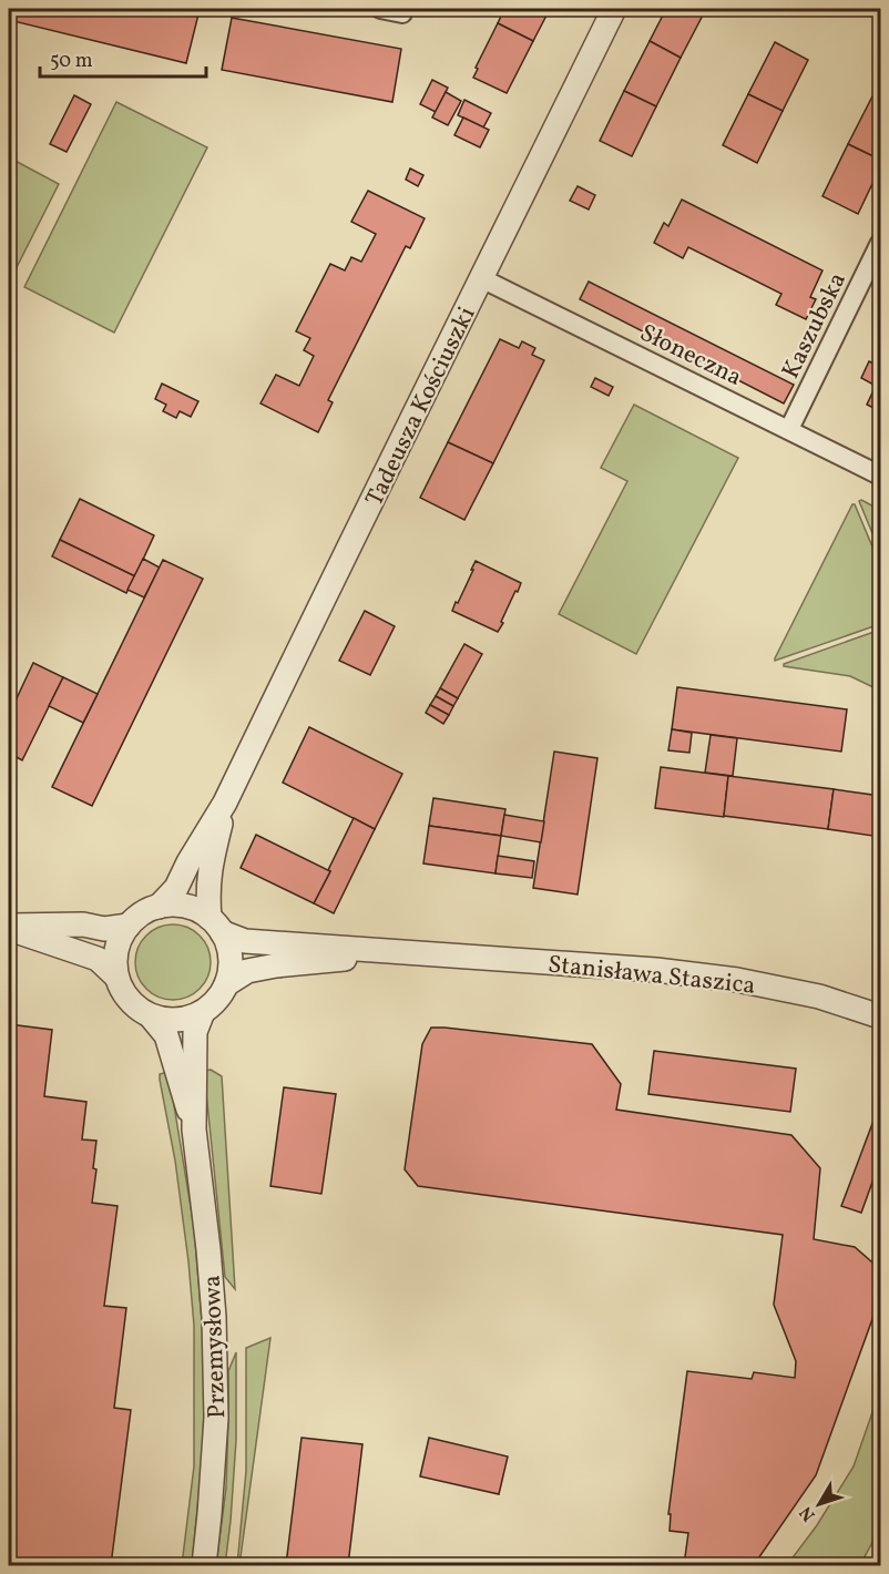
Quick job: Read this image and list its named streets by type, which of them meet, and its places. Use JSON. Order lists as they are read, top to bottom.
{
  "streets": {
    "street": [
      "Kaszubska",
      "Słoneczna",
      "Tadeusza Kościuszki",
      "Stanisława Staszica",
      "Przemysłowa"
    ]
  },
  "crossings": [
    ["Kaszubska", "Słoneczna"],
    ["Słoneczna", "Tadeusza Kościuszki"],
    ["Tadeusza Kościuszki", "Stanisława Staszica"],
    ["Tadeusza Kościuszki", "Przemysłowa"],
    ["Stanisława Staszica", "Przemysłowa"]
  ],
  "scale_bar": "50 m",
  "north": "bottom left"
}
